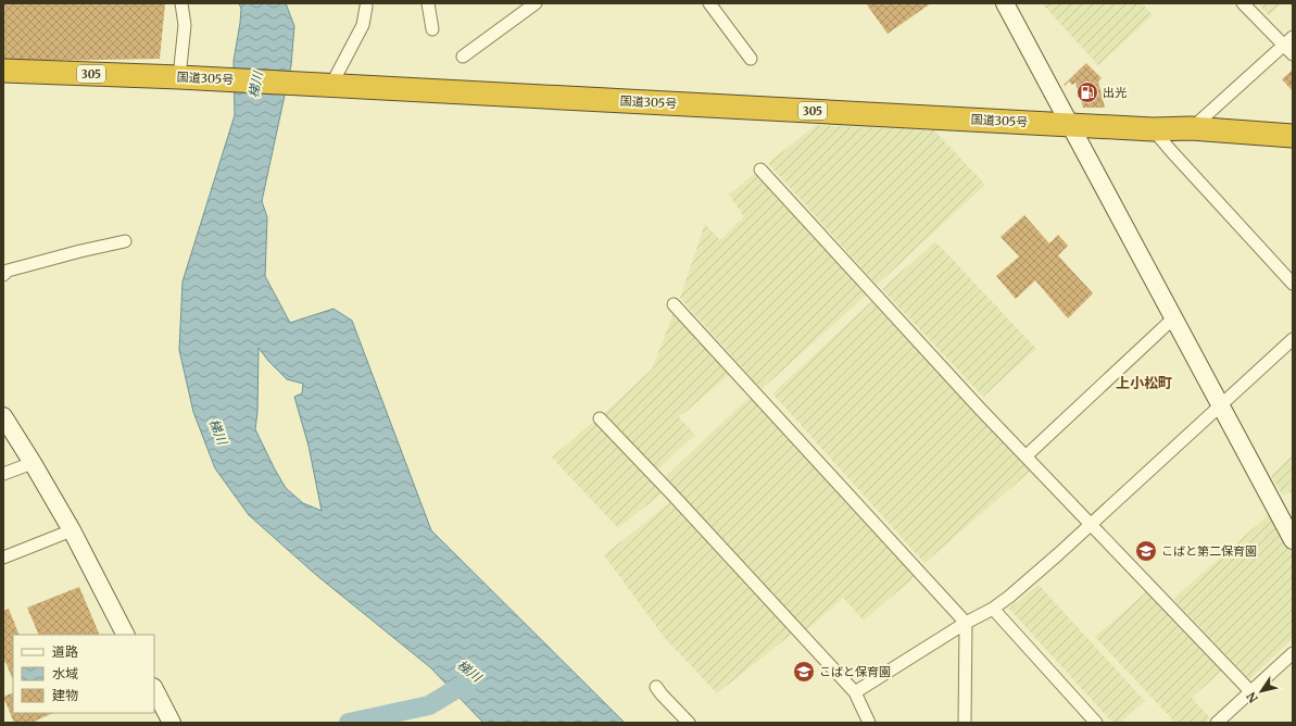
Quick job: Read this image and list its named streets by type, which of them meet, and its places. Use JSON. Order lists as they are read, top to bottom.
{
  "streets": {
    "highway": ["305", "国道305号"]
  },
  "districts": ["上小松町"],
  "water": ["梯川"],
  "places": {
    "fuel station": ["出光"],
    "school or university": ["こばと第二保育園", "こばと保育園"]
  },
  "legend": ["道路", "水域", "建物"],
  "north": "bottom left"
}
